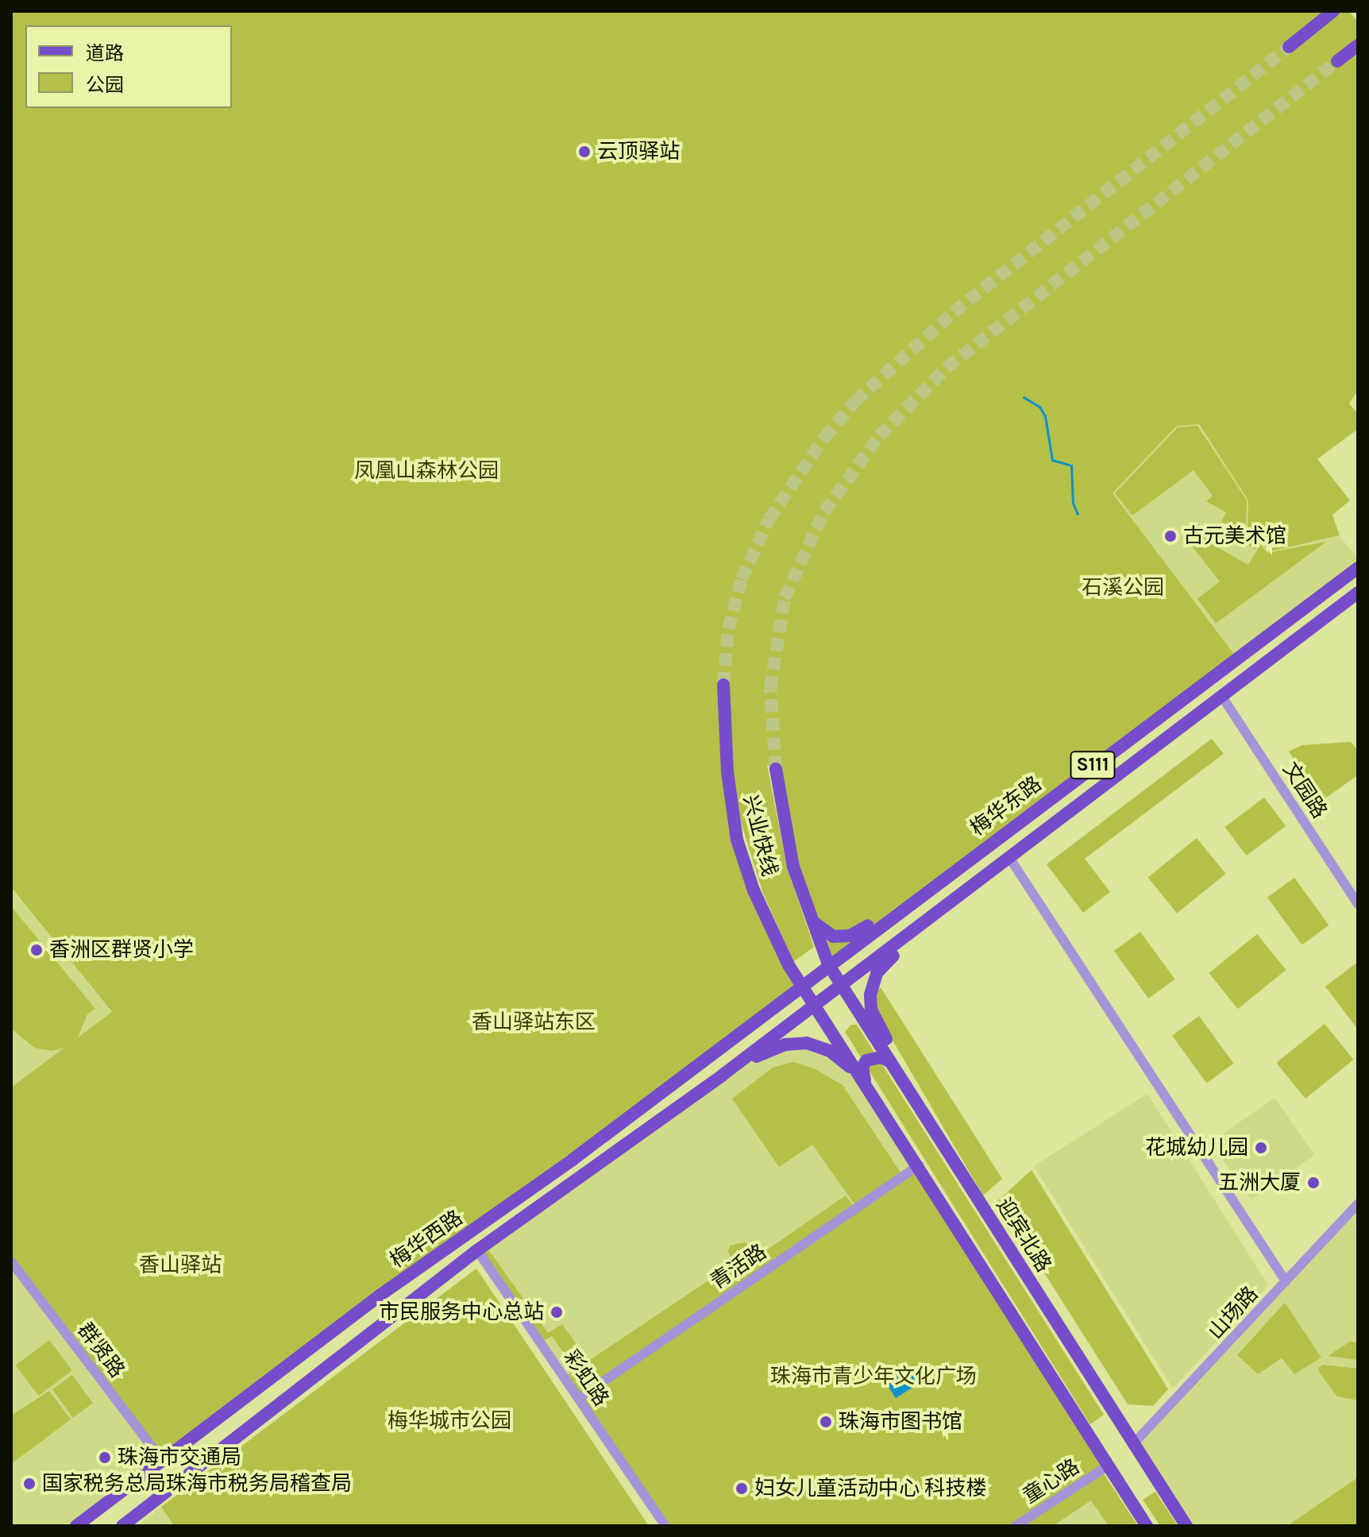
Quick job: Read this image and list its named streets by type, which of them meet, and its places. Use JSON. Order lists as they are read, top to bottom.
{
  "streets": {
    "main road": [
      "S111",
      "梅华东路",
      "兴业快线",
      "迎宾北路",
      "梅华西路"
    ],
    "street": [
      "文园路",
      "青活路",
      "山场路",
      "群贤路",
      "彩虹路",
      "童心路"
    ]
  },
  "crossings": [
    ["文园路", "梅华东路"],
    ["梅华东路", "兴业快线"],
    ["梅华东路", "迎宾北路"],
    ["梅华东路", "梅华西路"],
    ["兴业快线", "迎宾北路"],
    ["兴业快线", "梅华西路"],
    ["迎宾北路", "梅华西路"],
    ["迎宾北路", "山场路"],
    ["梅华西路", "群贤路"],
    ["梅华西路", "彩虹路"],
    ["青活路", "彩虹路"]
  ],
  "parks": [
    "凤凰山森林公园",
    "石溪公园",
    "香山驿站东区",
    "香山驿站",
    "珠海市青少年文化广场",
    "梅华城市公园"
  ],
  "places": [
    "云顶驿站",
    "古元美术馆",
    "香洲区群贤小学",
    "花城幼儿园",
    "五洲大厦",
    "市民服务中心总站",
    "珠海市图书馆",
    "珠海市交通局",
    "国家税务总局珠海市税务局稽查局",
    "妇女儿童活动中心 科技楼"
  ],
  "legend": ["道路", "公园"]
}
